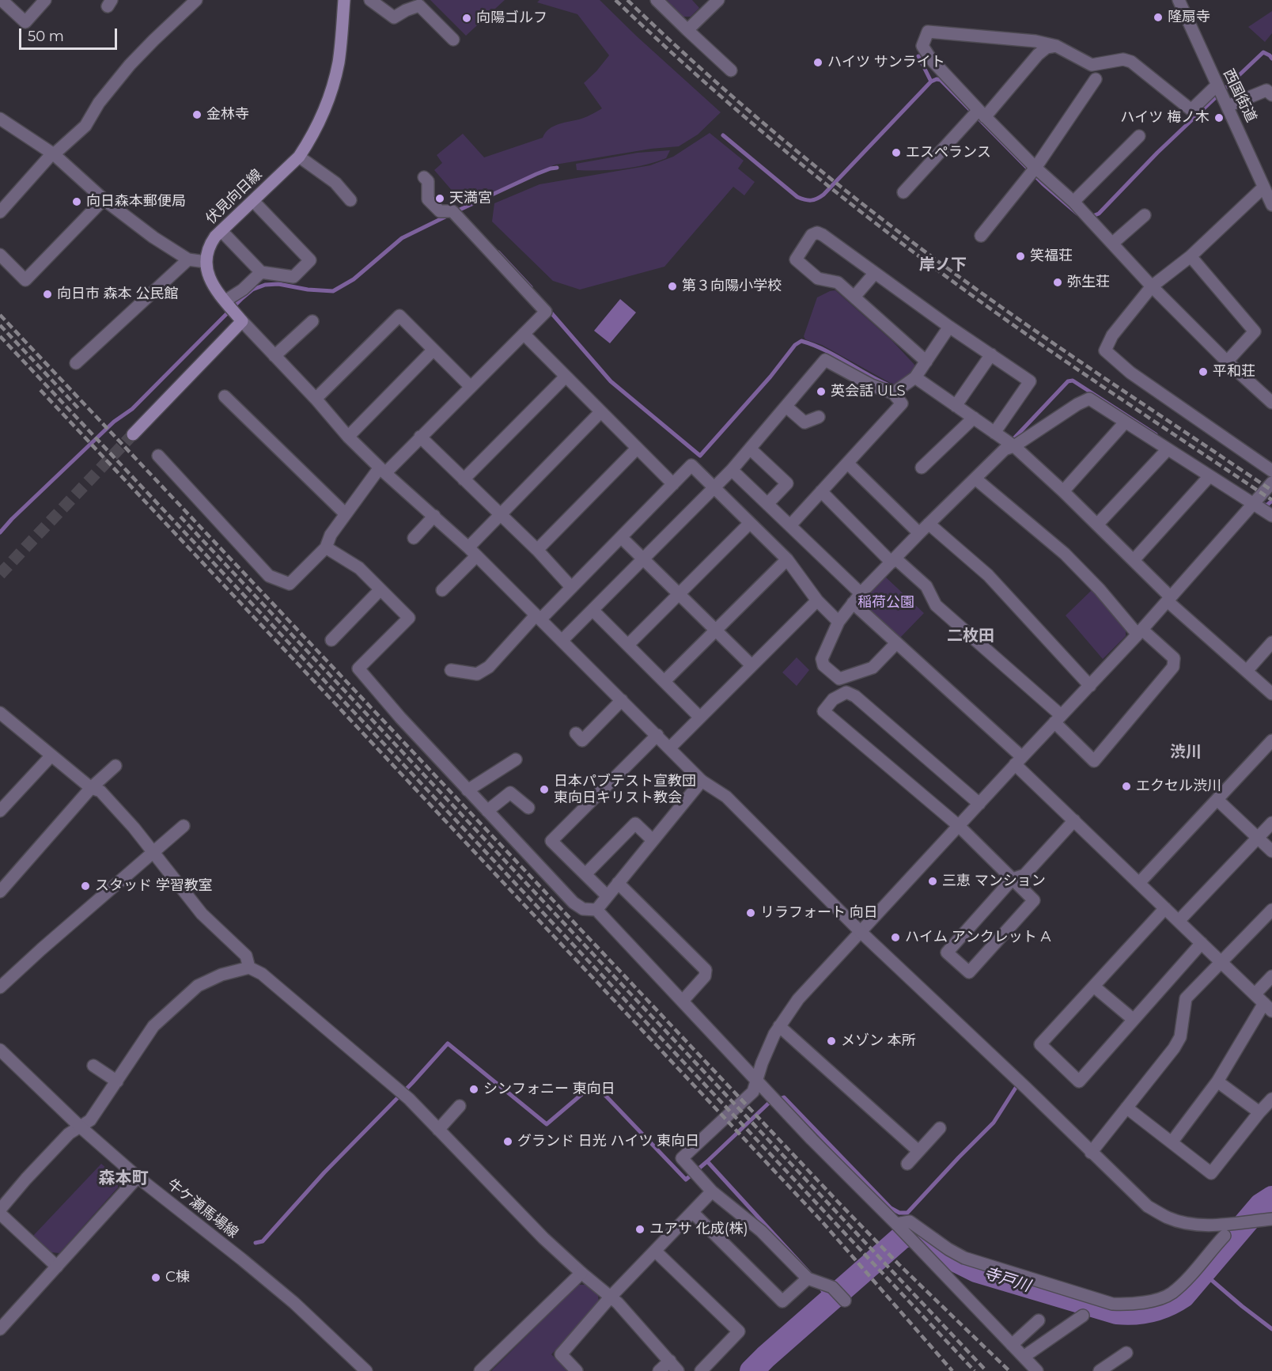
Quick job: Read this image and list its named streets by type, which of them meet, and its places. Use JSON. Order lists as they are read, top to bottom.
{
  "streets": {
    "main road": ["伏見向日線"],
    "street": ["西国街道", "牛ケ瀬馬場線"]
  },
  "districts": [
    "岸ノ下",
    "二枚田",
    "渋川",
    "森本町"
  ],
  "water": ["寺戸川"],
  "parks": ["稲荷公園"],
  "places": [
    "隆扇寺",
    "向陽ゴルフ",
    "ハイツ サンライト",
    "金林寺",
    "ハイツ 梅ノ木",
    "エスぺランス",
    "天満宮",
    "向日森本郵便局",
    "笑福荘",
    "弥生荘",
    "第３向陽小学校",
    "向日市 森本 公民館",
    "平和荘",
    "英会話 ULS",
    "エクセル渋川",
    "日本パブテスト宣教団 東向日キリスト教会",
    "三恵 マンション",
    "スタッド 学習教室",
    "リラフォート 向日",
    "ハイム アンクレット A",
    "メゾン 本所",
    "シンフォニー 東向日",
    "グランド 日光 ハイツ 東向日",
    "ユアサ 化成(株)",
    "C棟"
  ],
  "scale_bar": "50 m"
}
